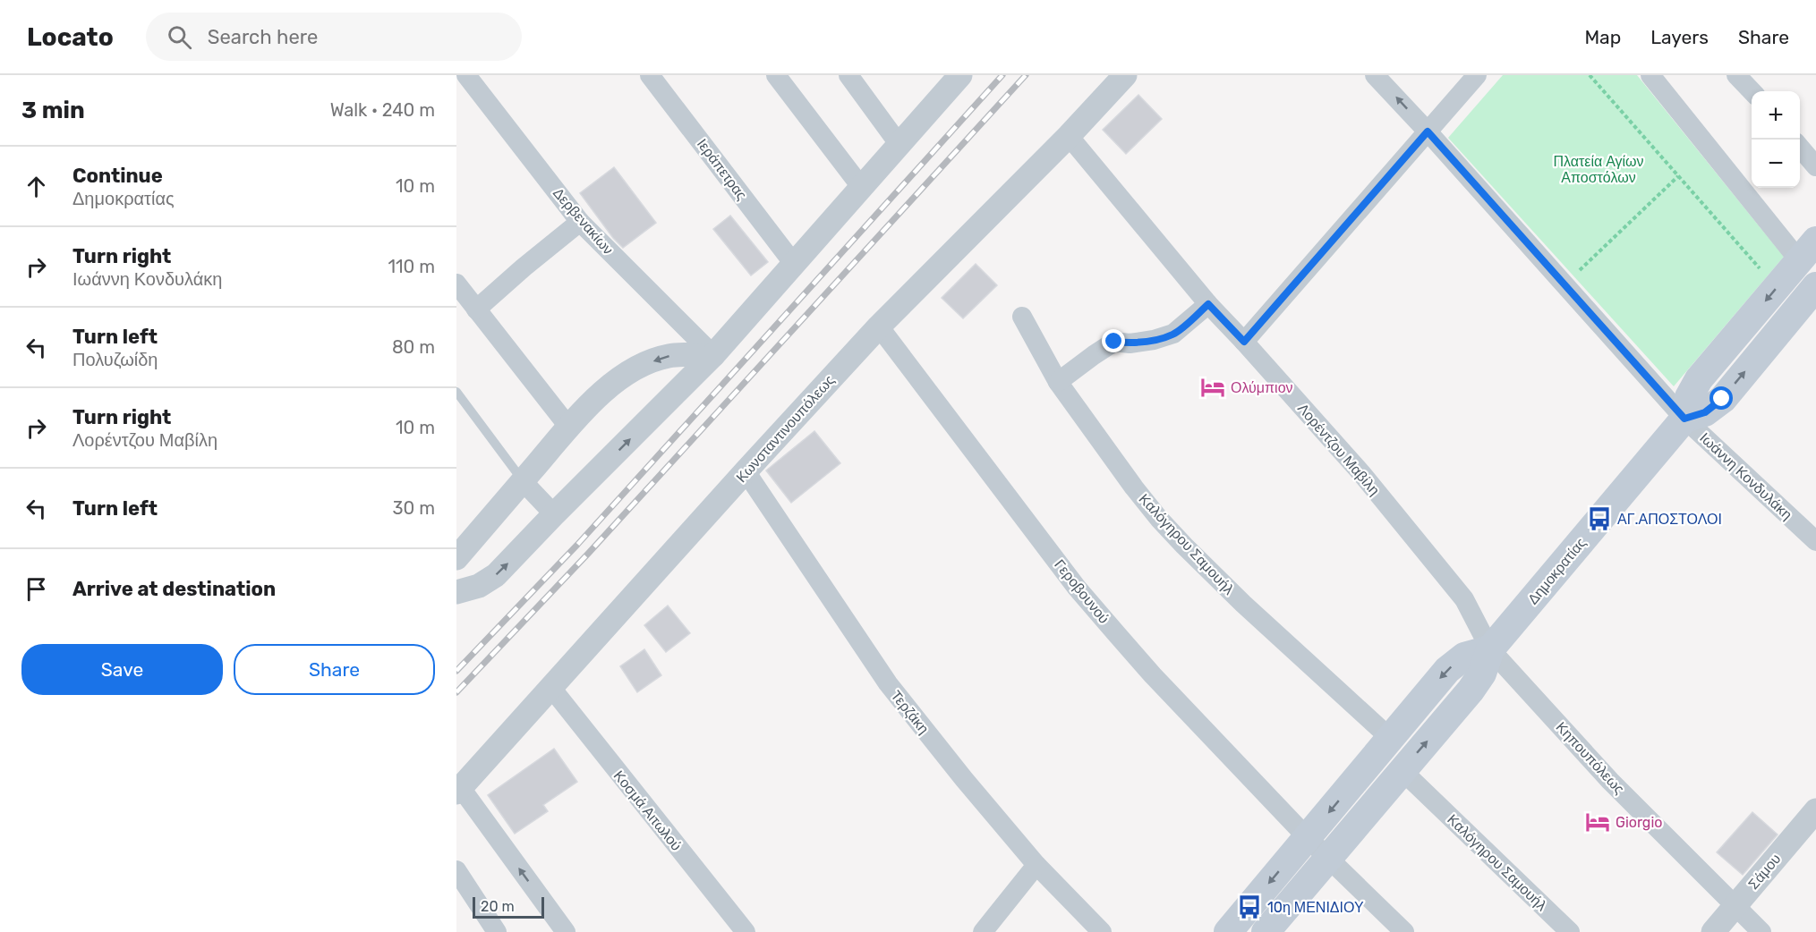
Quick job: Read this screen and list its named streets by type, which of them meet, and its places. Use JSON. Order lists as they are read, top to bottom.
{
  "streets": {
    "main road": ["Δημοκρατίας"],
    "street": [
      "Ιεράπετρας",
      "Δερβενακίων",
      "Κωνσταντινουπόλεως",
      "Λορέντζου Μαβίλη",
      "Ιωάννη Κονδυλάκη",
      "Καλόγηρου Σαμουήλ",
      "Γεροβουνού",
      "Τερζάκη",
      "Κηπουπόλεως",
      "Κοσμά Αιτωλού",
      "Σάμου"
    ]
  },
  "crossings": [
    ["Κωνσταντινουπόλεως", "Λορέντζου Μαβίλη"],
    ["Κωνσταντινουπόλεως", "Γεροβουνού"],
    ["Κωνσταντινουπόλεως", "Τερζάκη"],
    ["Κωνσταντινουπόλεως", "Κοσμά Αιτωλού"],
    ["Λορέντζου Μαβίλη", "Δημοκρατίας"],
    ["Λορέντζου Μαβίλη", "Κηπουπόλεως"],
    ["Ιωάννη Κονδυλάκη", "Δημοκρατίας"],
    ["Καλόγηρου Σαμουήλ", "Δημοκρατίας"],
    ["Δημοκρατίας", "Κηπουπόλεως"],
    ["Κηπουπόλεως", "Σάμου"]
  ],
  "parks": ["Πλατεία Αγίων Αποστόλων"],
  "places": {
    "hotel": ["Ολύμπιον", "Giorgio"],
    "bus stop": ["ΑΓ.ΑΠΟΣΤΟΛΟΙ", "10η ΜΕΝΙΔΙΟΥ"]
  },
  "scale_bar": "20 m",
  "page": {
    "header": "Locato",
    "search": "Search here",
    "nav": ["Map", "Layers", "Share"],
    "heading": ["3 min", "Walk · 240 m"],
    "map_buttons": ["+", "−"],
    "list": [
      ["Continue", "Δημοκρατίας", "10 m"],
      ["Turn right", "Ιωάννη Κονδυλάκη", "110 m"],
      ["Turn left", "Πολυζωίδη", "80 m"],
      ["Turn right", "Λορέντζου Μαβίλη", "10 m"],
      ["Turn left", "30 m"],
      "Arrive at destination"
    ],
    "buttons": ["Save", "Share"],
    "scale": "20 m"
  }
}
